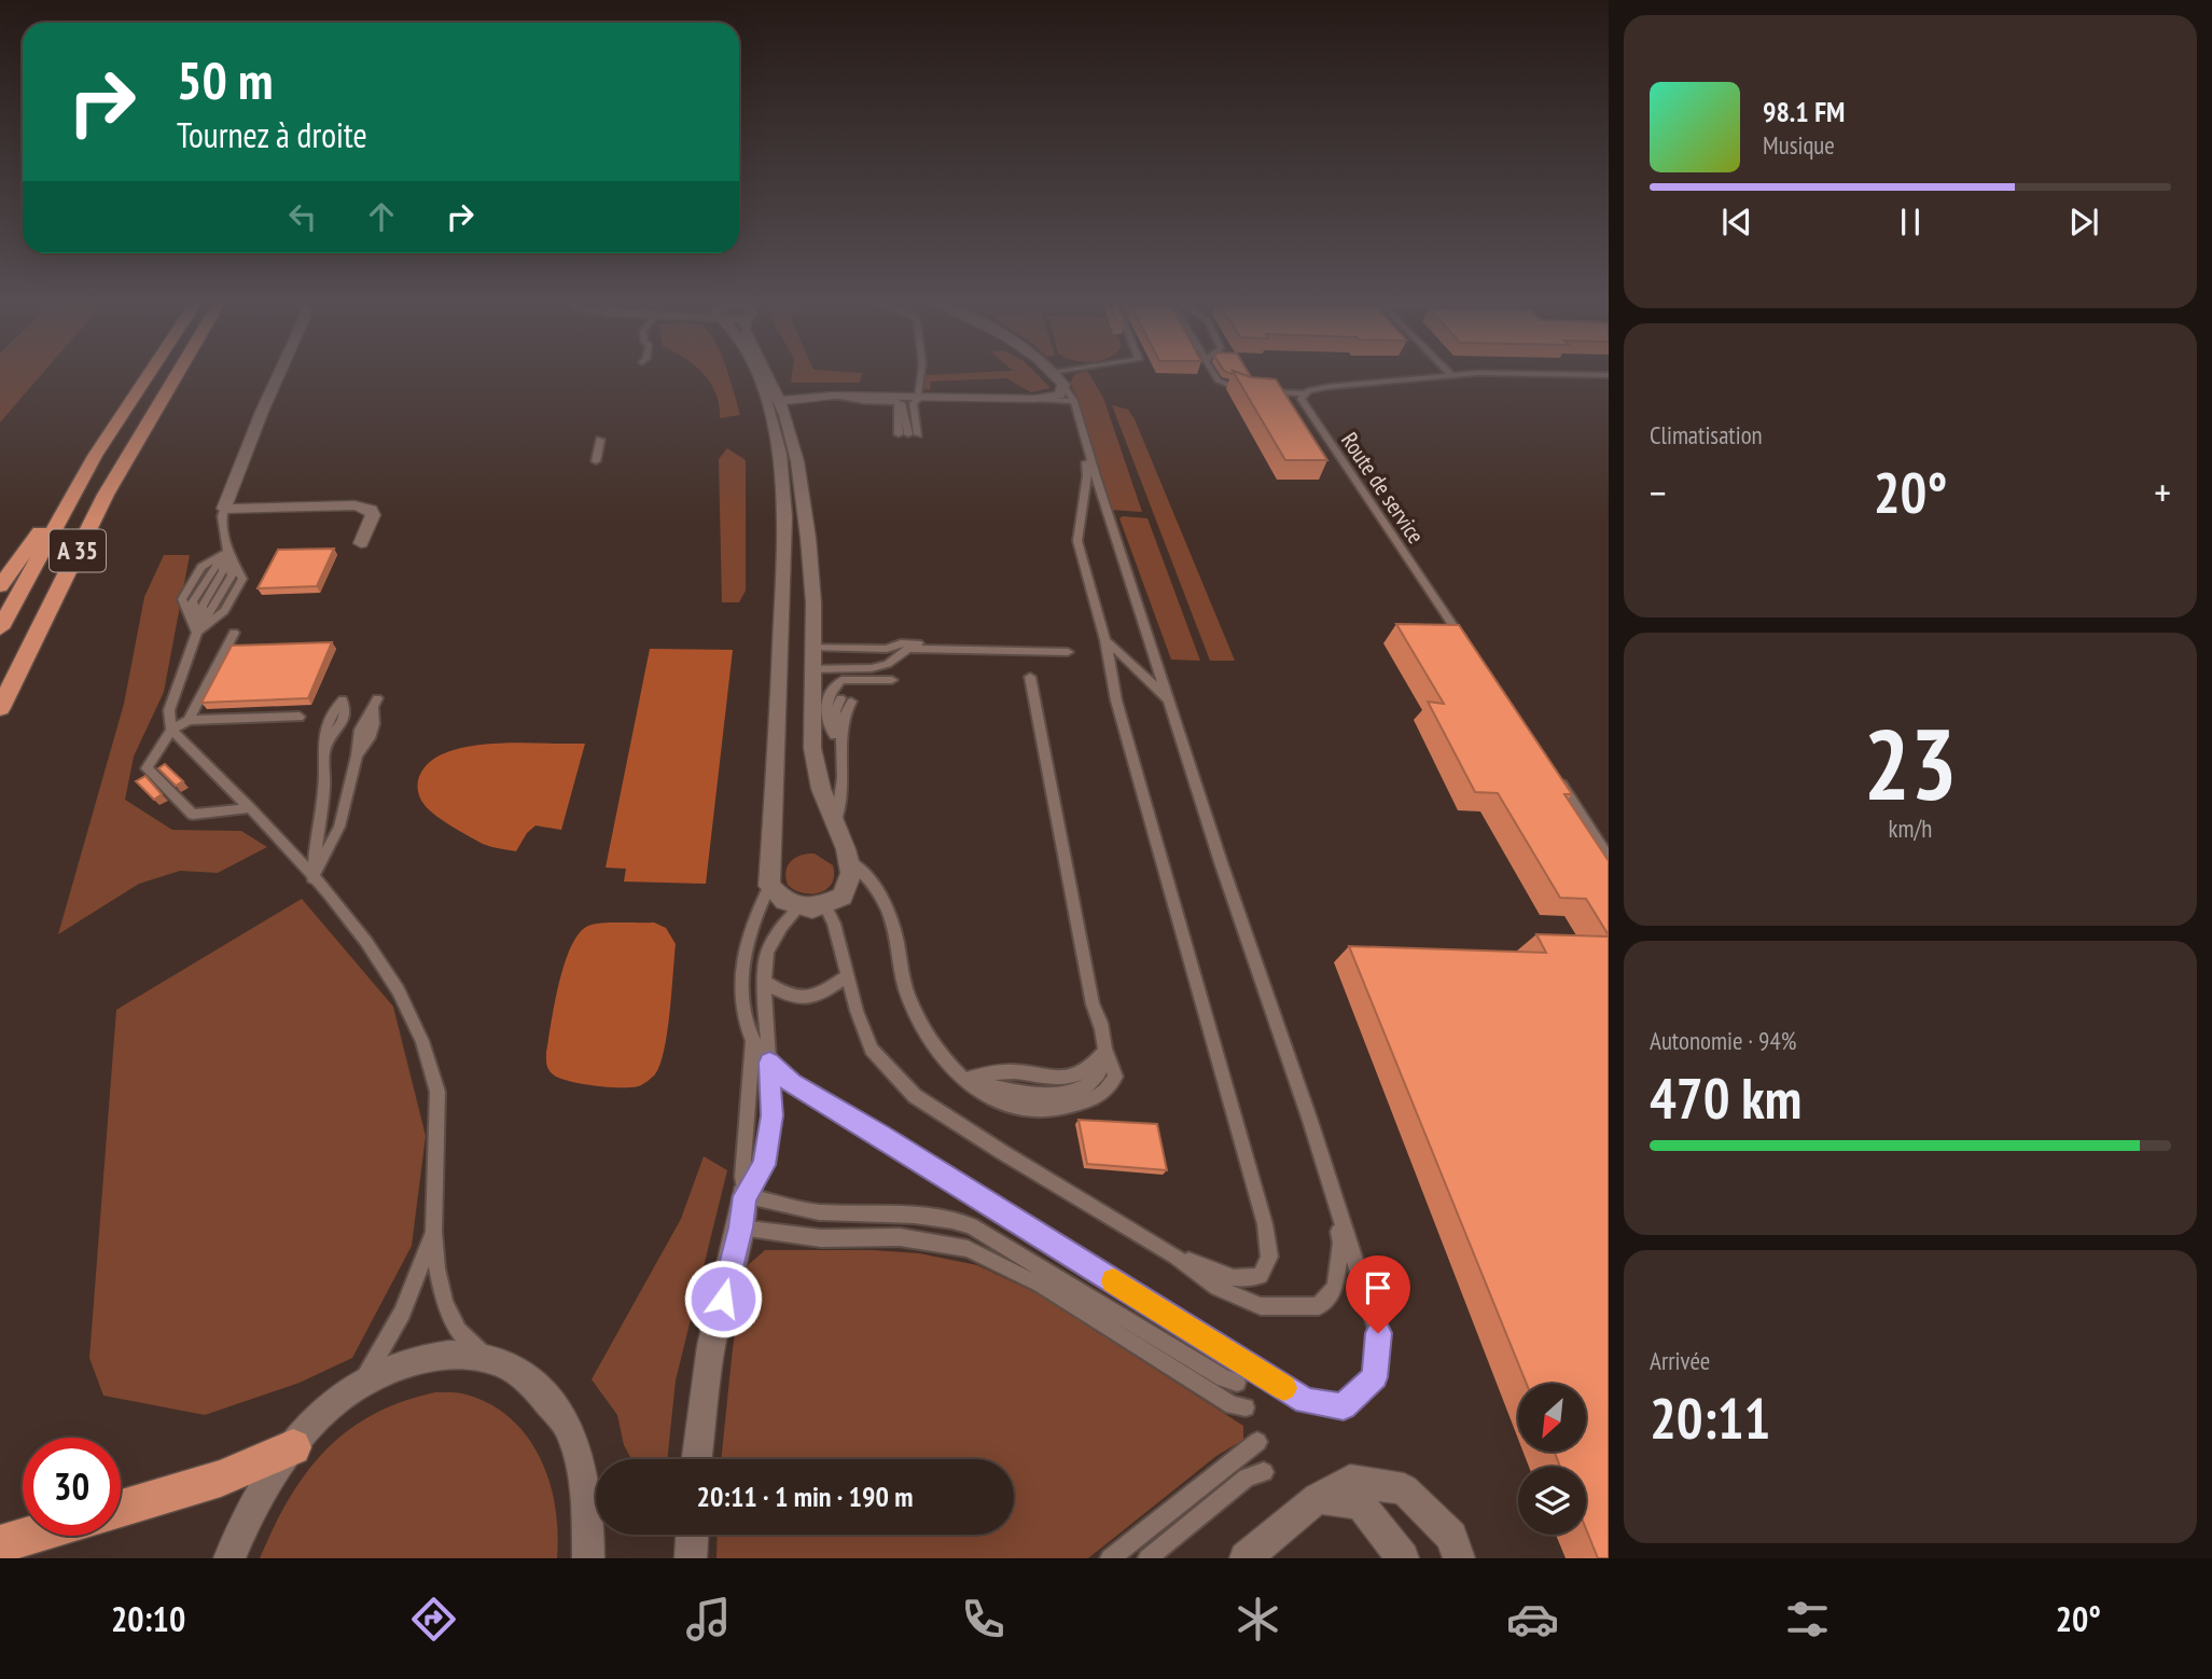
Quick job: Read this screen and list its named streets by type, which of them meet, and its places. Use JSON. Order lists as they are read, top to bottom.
{
  "streets": {
    "highway": ["A 35"],
    "lane": ["Route de service"]
  },
  "north": "bottom left",
  "page": {
    "turn": ["50 m", "Tournez à droite"],
    "song": ["98.1 FM", "Musique"],
    "tile": [
      "Climatisation",
      ["23", "km/h"],
      ["Autonomie · 94%", "470 km"],
      ["Arrivée", "20:11"]
    ],
    "heat": ["−", "20°", "+"],
    "limit": "30",
    "trip": "20:11 · 1 min · 190 m",
    "tabs": ["20:10", "20°"]
  }
}
